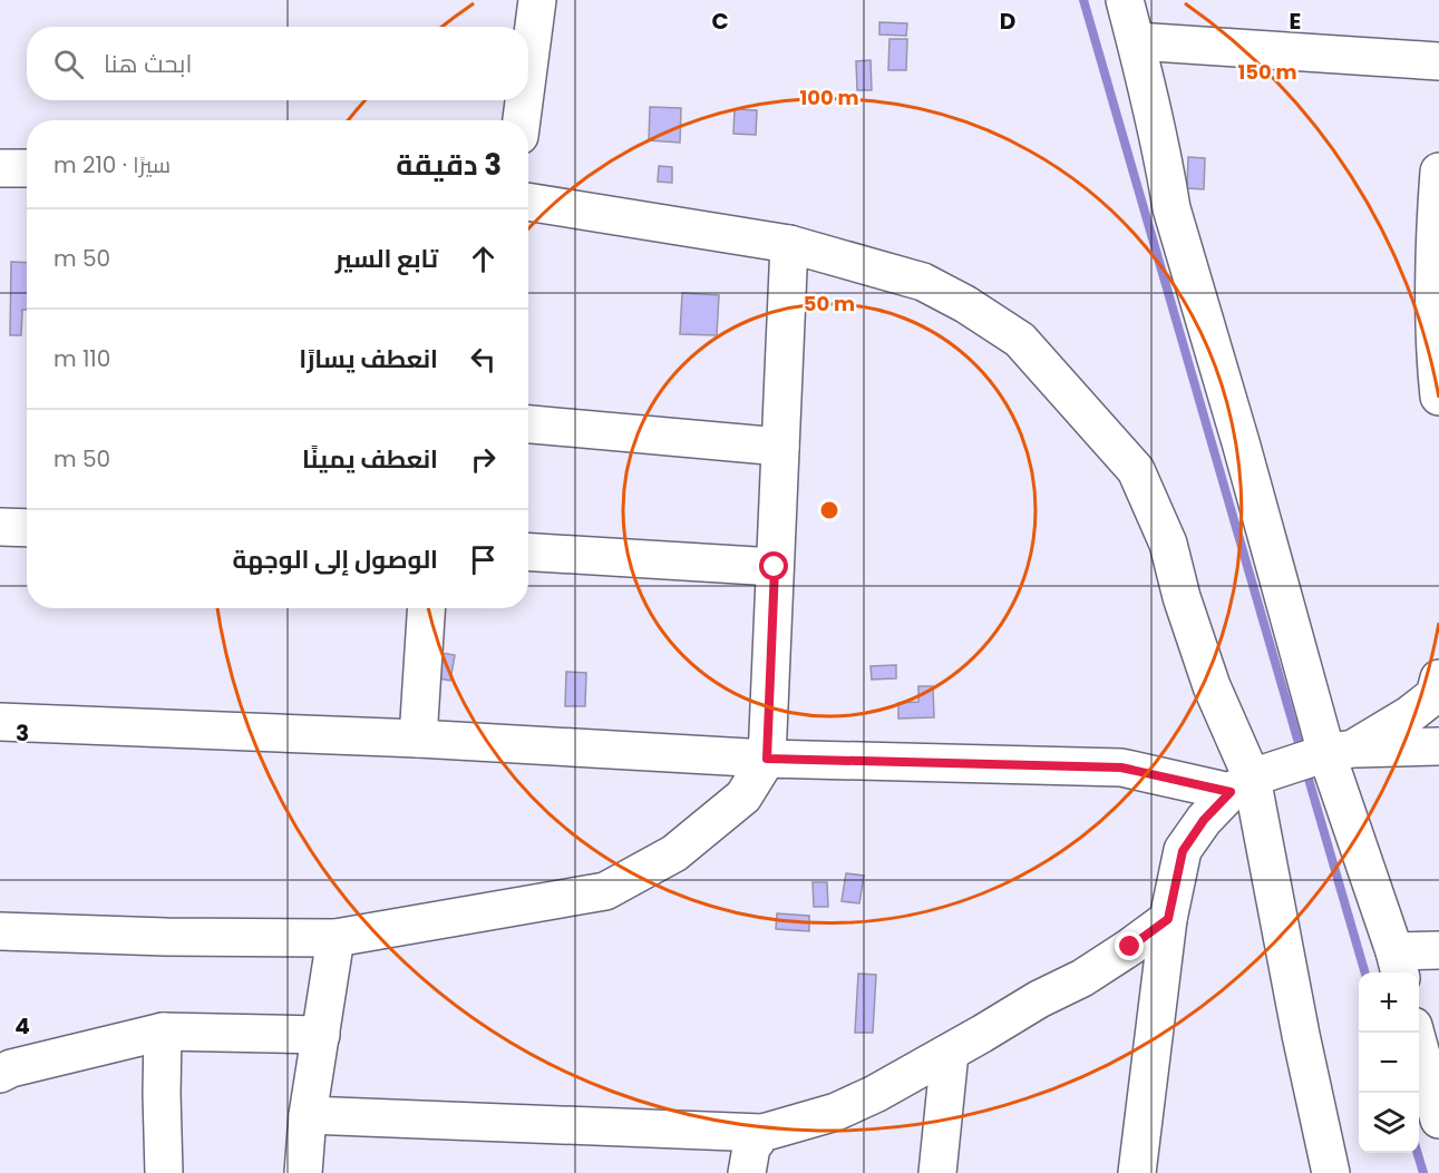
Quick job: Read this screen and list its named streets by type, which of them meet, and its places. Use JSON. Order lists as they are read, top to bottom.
{
  "page": {
    "search": "ابحث هنا",
    "heading": ["3 دقيقة", "سيرًا · 210 m"],
    "list": [
      ["تابع السير", "50 m"],
      ["انعطف يسارًا", "110 m"],
      ["انعطف يمينًا", "50 m"],
      "الوصول إلى الوجهة"
    ],
    "map_buttons": ["+", "−"]
  },
  "grid": {
    "columns": ["C", "D", "E"],
    "rows": ["3", "4"]
  },
  "rings": ["150 m", "100 m", "50 m"]
}
